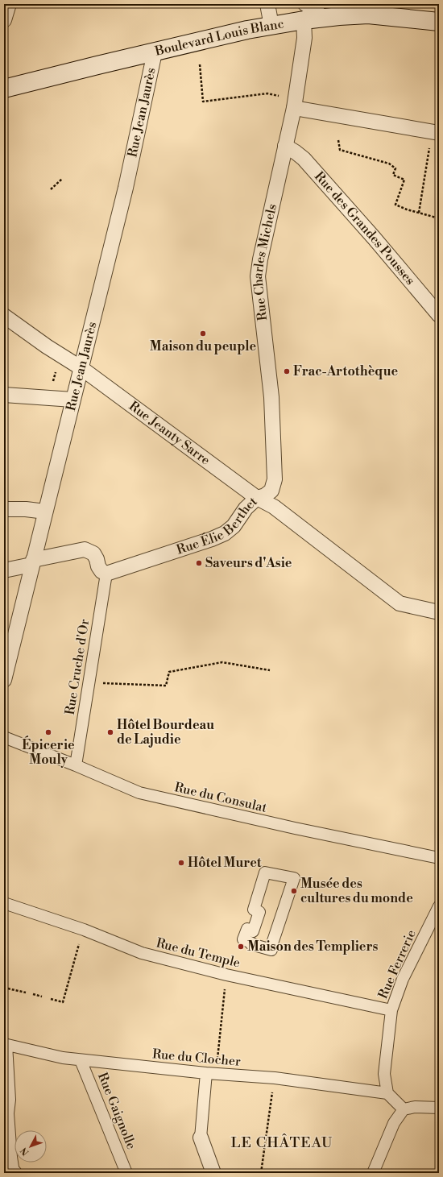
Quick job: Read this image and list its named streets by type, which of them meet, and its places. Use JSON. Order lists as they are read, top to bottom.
{
  "streets": {
    "main road": ["Boulevard Louis Blanc"],
    "street": [
      "Rue Jean Jaurès",
      "Rue des Grandes Pousses",
      "Rue Charles Michels",
      "Rue Jeanty Sarre",
      "Rue Élie Berthet",
      "Rue Cruche d'Or",
      "Rue du Consulat",
      "Rue du Temple",
      "Rue Ferrerie",
      "Rue du Clocher",
      "Rue Gaignolle"
    ]
  },
  "crossings": [
    ["Boulevard Louis Blanc", "Rue Jean Jaurès"],
    ["Boulevard Louis Blanc", "Rue Charles Michels"],
    ["Rue Jean Jaurès", "Rue Jeanty Sarre"],
    ["Rue des Grandes Pousses", "Rue Charles Michels"],
    ["Rue Charles Michels", "Rue Jeanty Sarre"],
    ["Rue Charles Michels", "Rue Élie Berthet"],
    ["Rue Jeanty Sarre", "Rue Élie Berthet"],
    ["Rue Élie Berthet", "Rue Cruche d'Or"],
    ["Rue Cruche d'Or", "Rue du Consulat"],
    ["Rue du Temple", "Rue Ferrerie"],
    ["Rue Ferrerie", "Rue du Clocher"],
    ["Rue du Clocher", "Rue Gaignolle"]
  ],
  "districts": ["LE CHÂTEAU"],
  "places": [
    "Maison du peuple",
    "Frac-Artothèque",
    "Saveurs d'Asie",
    "Épicerie Mouly",
    "Hôtel Bourdeau de Lajudie",
    "Hôtel Muret",
    "Musée des cultures du monde",
    "Maison des Templiers"
  ],
  "north": "bottom left"
}
